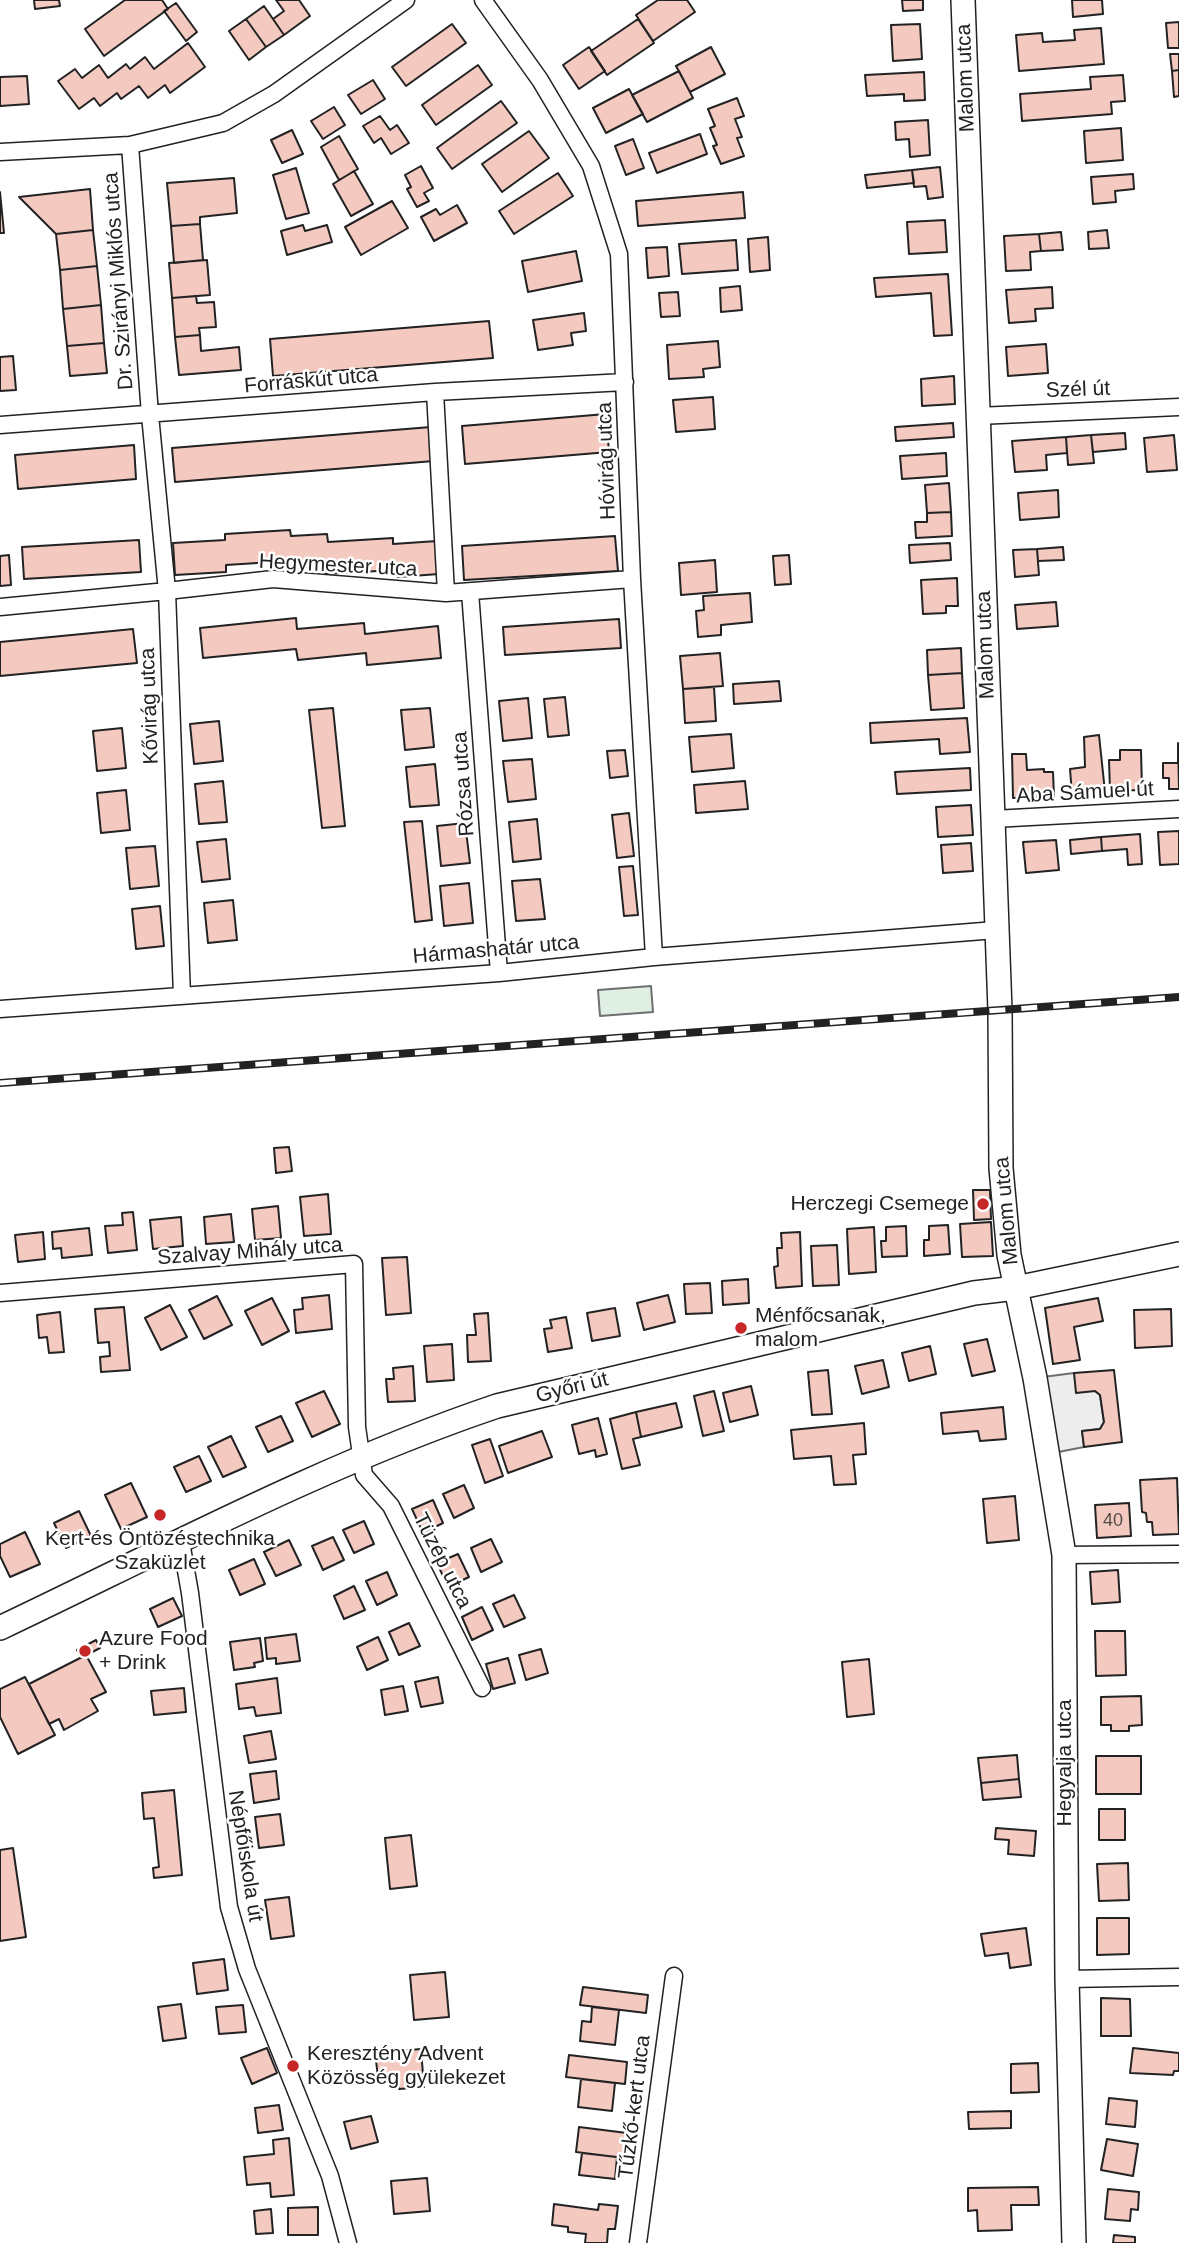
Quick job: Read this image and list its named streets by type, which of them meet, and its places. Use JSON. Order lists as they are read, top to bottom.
{
  "streets": {
    "main road": ["Malom utca", "Győri út", "Hegyalja utca"],
    "street": [
      "Dr. Szirányi Miklós utca",
      "Forráskút utca",
      "Szél út",
      "Hóvirág utca",
      "Hegymester utca",
      "Kővirág utca",
      "Rózsa utca",
      "Aba Sámuel út",
      "Hármashatár utca",
      "Szalvay Mihály utca",
      "Tüzép utca",
      "Népfőiskola út",
      "Tűzkő-kert utca"
    ]
  },
  "crossings": [
    ["Malom utca", "Szél út"],
    ["Malom utca", "Aba Sámuel út"],
    ["Malom utca", "Hármashatár utca"],
    ["Malom utca", "Győri út"],
    ["Malom utca", "Hegyalja utca"],
    ["Dr. Szirányi Miklós utca", "Forráskút utca"],
    ["Dr. Szirányi Miklós utca", "Kővirág utca"],
    ["Forráskút utca", "Hóvirág utca"],
    ["Forráskút utca", "Kővirág utca"],
    ["Hóvirág utca", "Hegymester utca"],
    ["Hóvirág utca", "Hármashatár utca"],
    ["Hegymester utca", "Kővirág utca"],
    ["Hegymester utca", "Rózsa utca"],
    ["Kővirág utca", "Hármashatár utca"],
    ["Rózsa utca", "Hármashatár utca"],
    ["Szalvay Mihály utca", "Győri út"],
    ["Szalvay Mihály utca", "Tüzép utca"],
    ["Győri út", "Tüzép utca"],
    ["Győri út", "Hegyalja utca"],
    ["Győri út", "Népfőiskola út"]
  ],
  "places": [
    "Herczegi Csemege",
    "Ménfőcsanak, malom",
    "Kert-és Öntözéstechnika Szaküzlet",
    "Azure Food + Drink",
    "Keresztény Advent Közösség gyülekezet"
  ],
  "house_numbers": ["40"]
}
